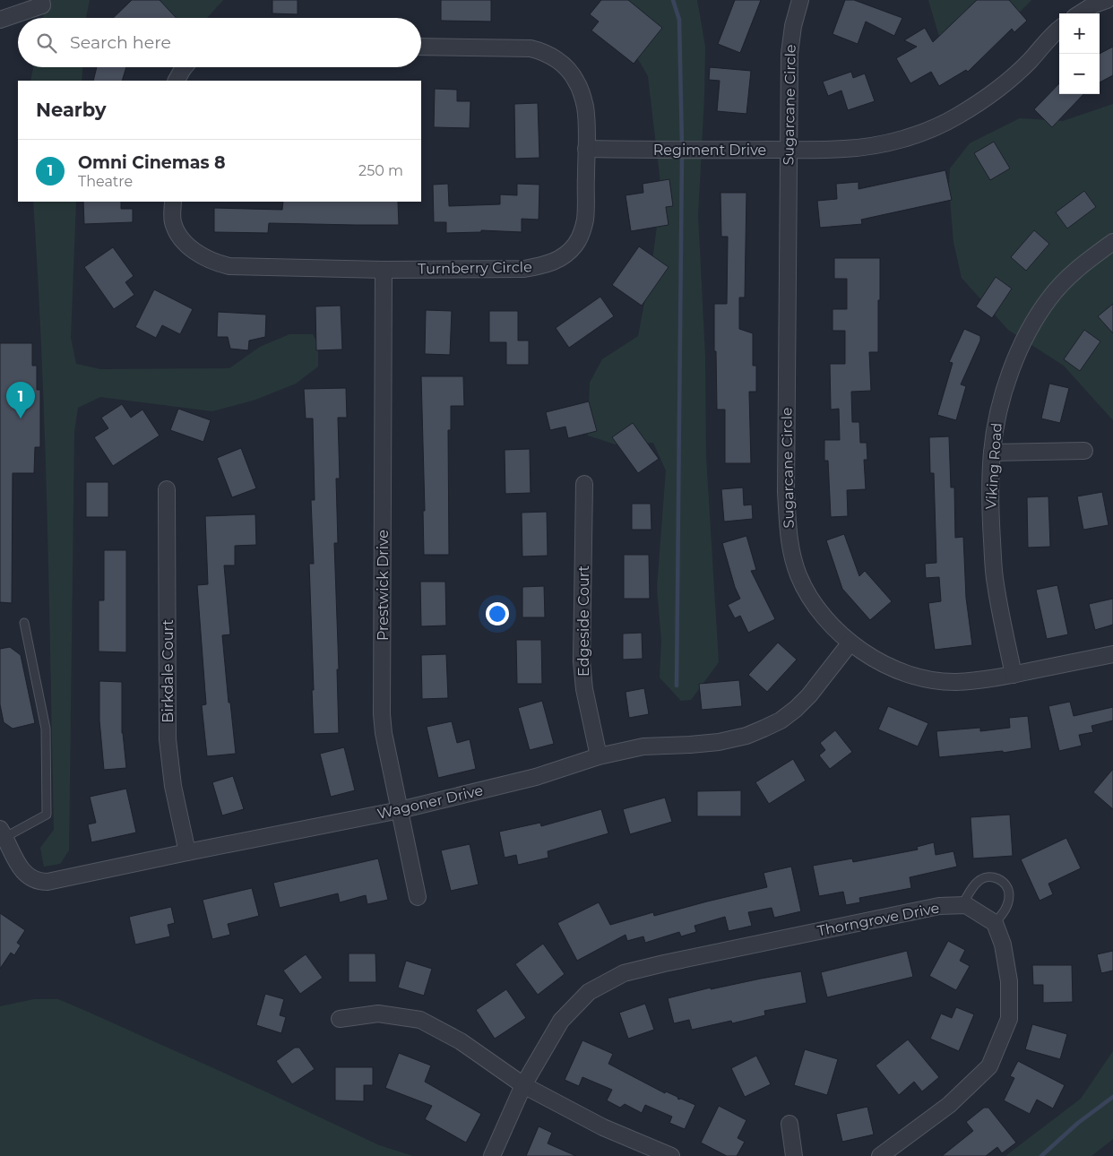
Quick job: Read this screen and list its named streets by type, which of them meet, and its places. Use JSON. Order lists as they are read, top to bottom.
{
  "streets": {
    "street": [
      "Sugarcane Circle",
      "Regiment Drive",
      "Turnberry Circle",
      "Viking Road",
      "Prestwick Drive",
      "Edgeside Court",
      "Birkdale Court",
      "Wagoner Drive",
      "Thorngrove Drive"
    ]
  },
  "crossings": [
    ["Sugarcane Circle", "Regiment Drive"],
    ["Sugarcane Circle", "Viking Road"],
    ["Sugarcane Circle", "Wagoner Drive"],
    ["Regiment Drive", "Turnberry Circle"],
    ["Turnberry Circle", "Prestwick Drive"],
    ["Prestwick Drive", "Wagoner Drive"],
    ["Edgeside Court", "Wagoner Drive"],
    ["Birkdale Court", "Wagoner Drive"]
  ],
  "page": {
    "map_buttons": ["+", "−"],
    "search": "Search here",
    "heading": "Nearby",
    "list": [
      {
        "mark": "1",
        "name": "Omni Cinemas 8",
        "note": "Theatre",
        "value": "250 m"
      }
    ],
    "pins": "1"
  }
}
